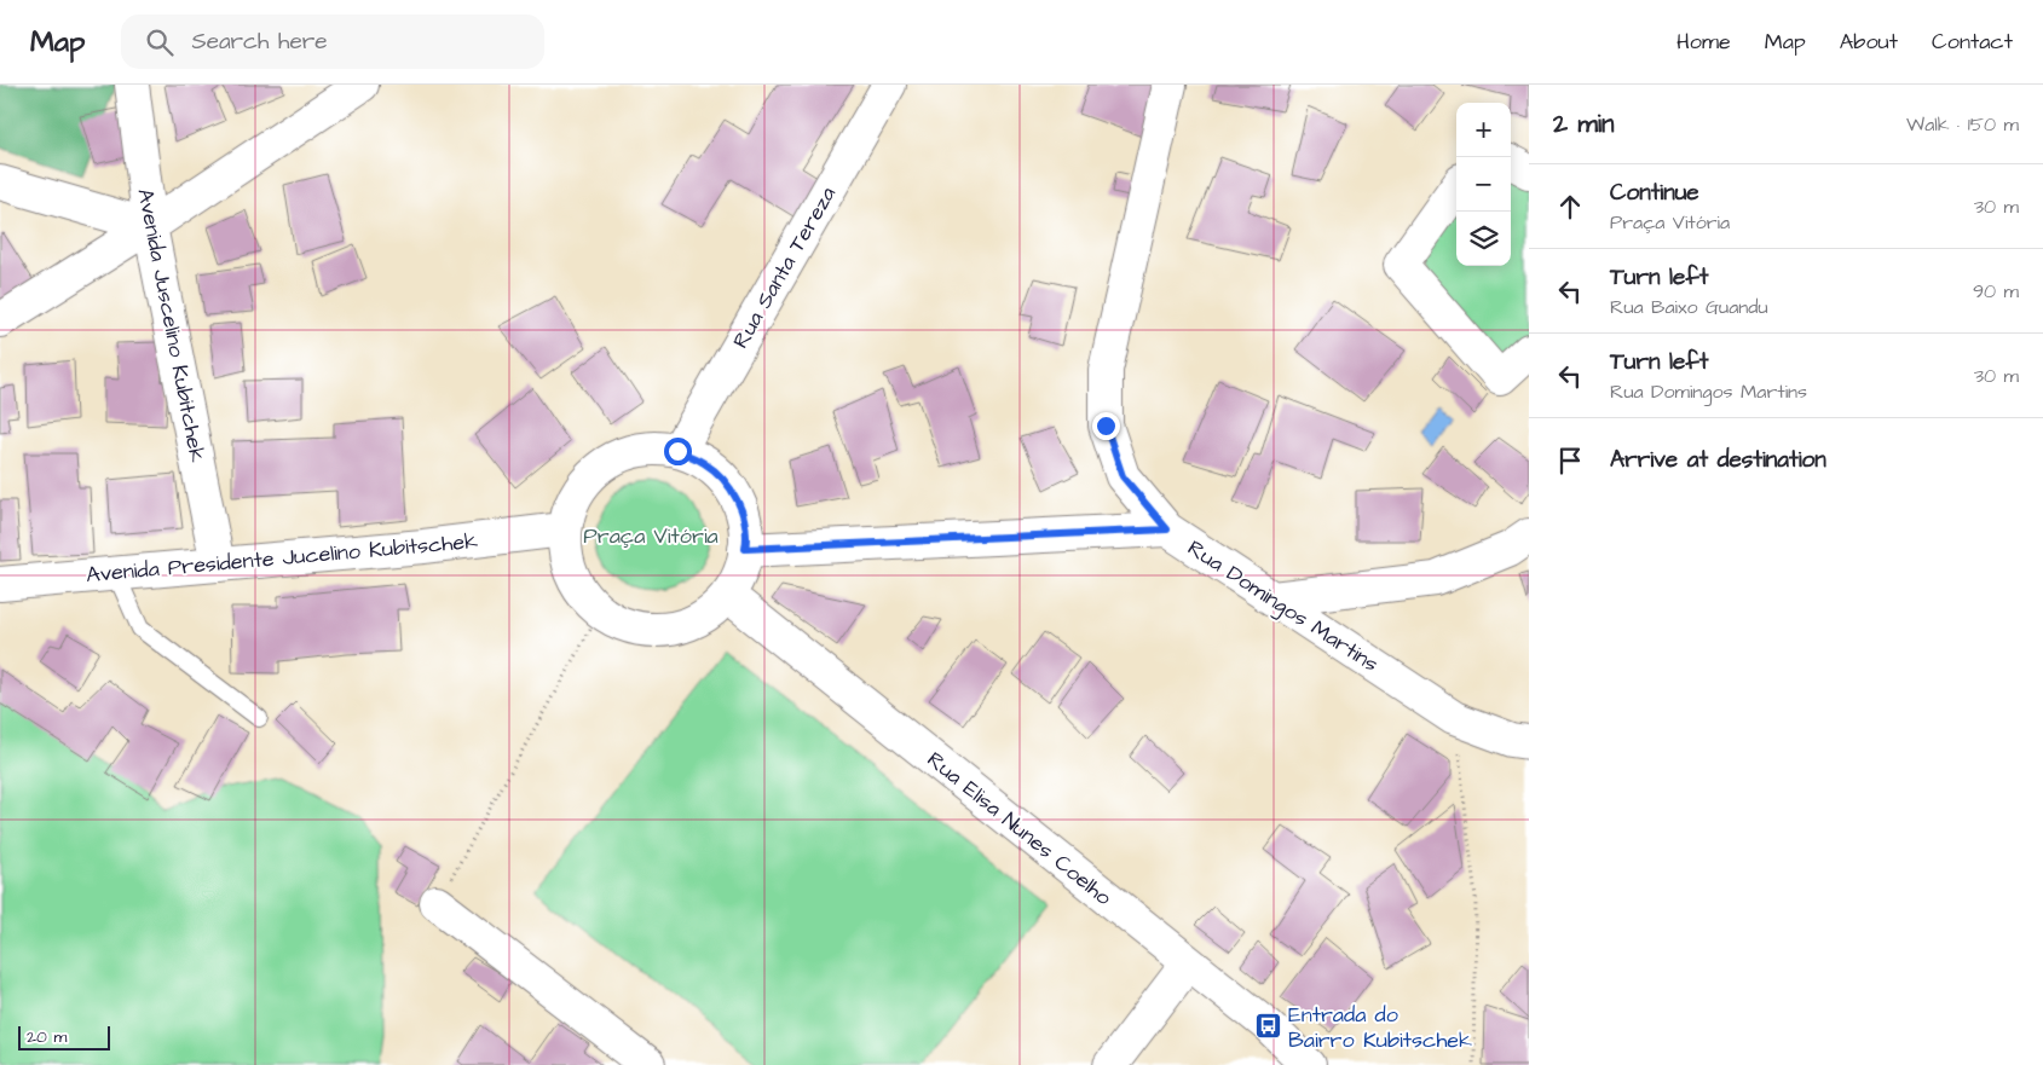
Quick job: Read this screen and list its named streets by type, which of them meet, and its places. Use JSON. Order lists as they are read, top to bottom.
{
  "streets": {
    "street": [
      "Rua Santa Tereza",
      "Avenida Juscelino Kubitchek",
      "Avenida Presidente Jucelino Kubitschek",
      "Rua Domingos Martins",
      "Rua Elisa Nunes Coelho"
    ]
  },
  "crossings": [
    ["Rua Santa Tereza", "Avenida Presidente Jucelino Kubitschek"],
    ["Rua Santa Tereza", "Rua Elisa Nunes Coelho"],
    ["Avenida Juscelino Kubitchek", "Avenida Presidente Jucelino Kubitschek"],
    ["Avenida Presidente Jucelino Kubitschek", "Rua Elisa Nunes Coelho"]
  ],
  "parks": ["Praça Vitória"],
  "places": {
    "bus stop": ["Entrada do Bairro Kubitschek"]
  },
  "scale_bar": "20 m",
  "page": {
    "header": "Map",
    "search": "Search here",
    "nav": [
      "Home",
      "Map",
      "About",
      "Contact"
    ],
    "heading": ["2 min", "Walk · 150 m"],
    "map_buttons": ["+", "−"],
    "list": [
      ["Continue", "Praça Vitória", "30 m"],
      ["Turn left", "Rua Baixo Guandu", "90 m"],
      ["Turn left", "Rua Domingos Martins", "30 m"],
      "Arrive at destination"
    ],
    "scale": "20 m"
  }
}
